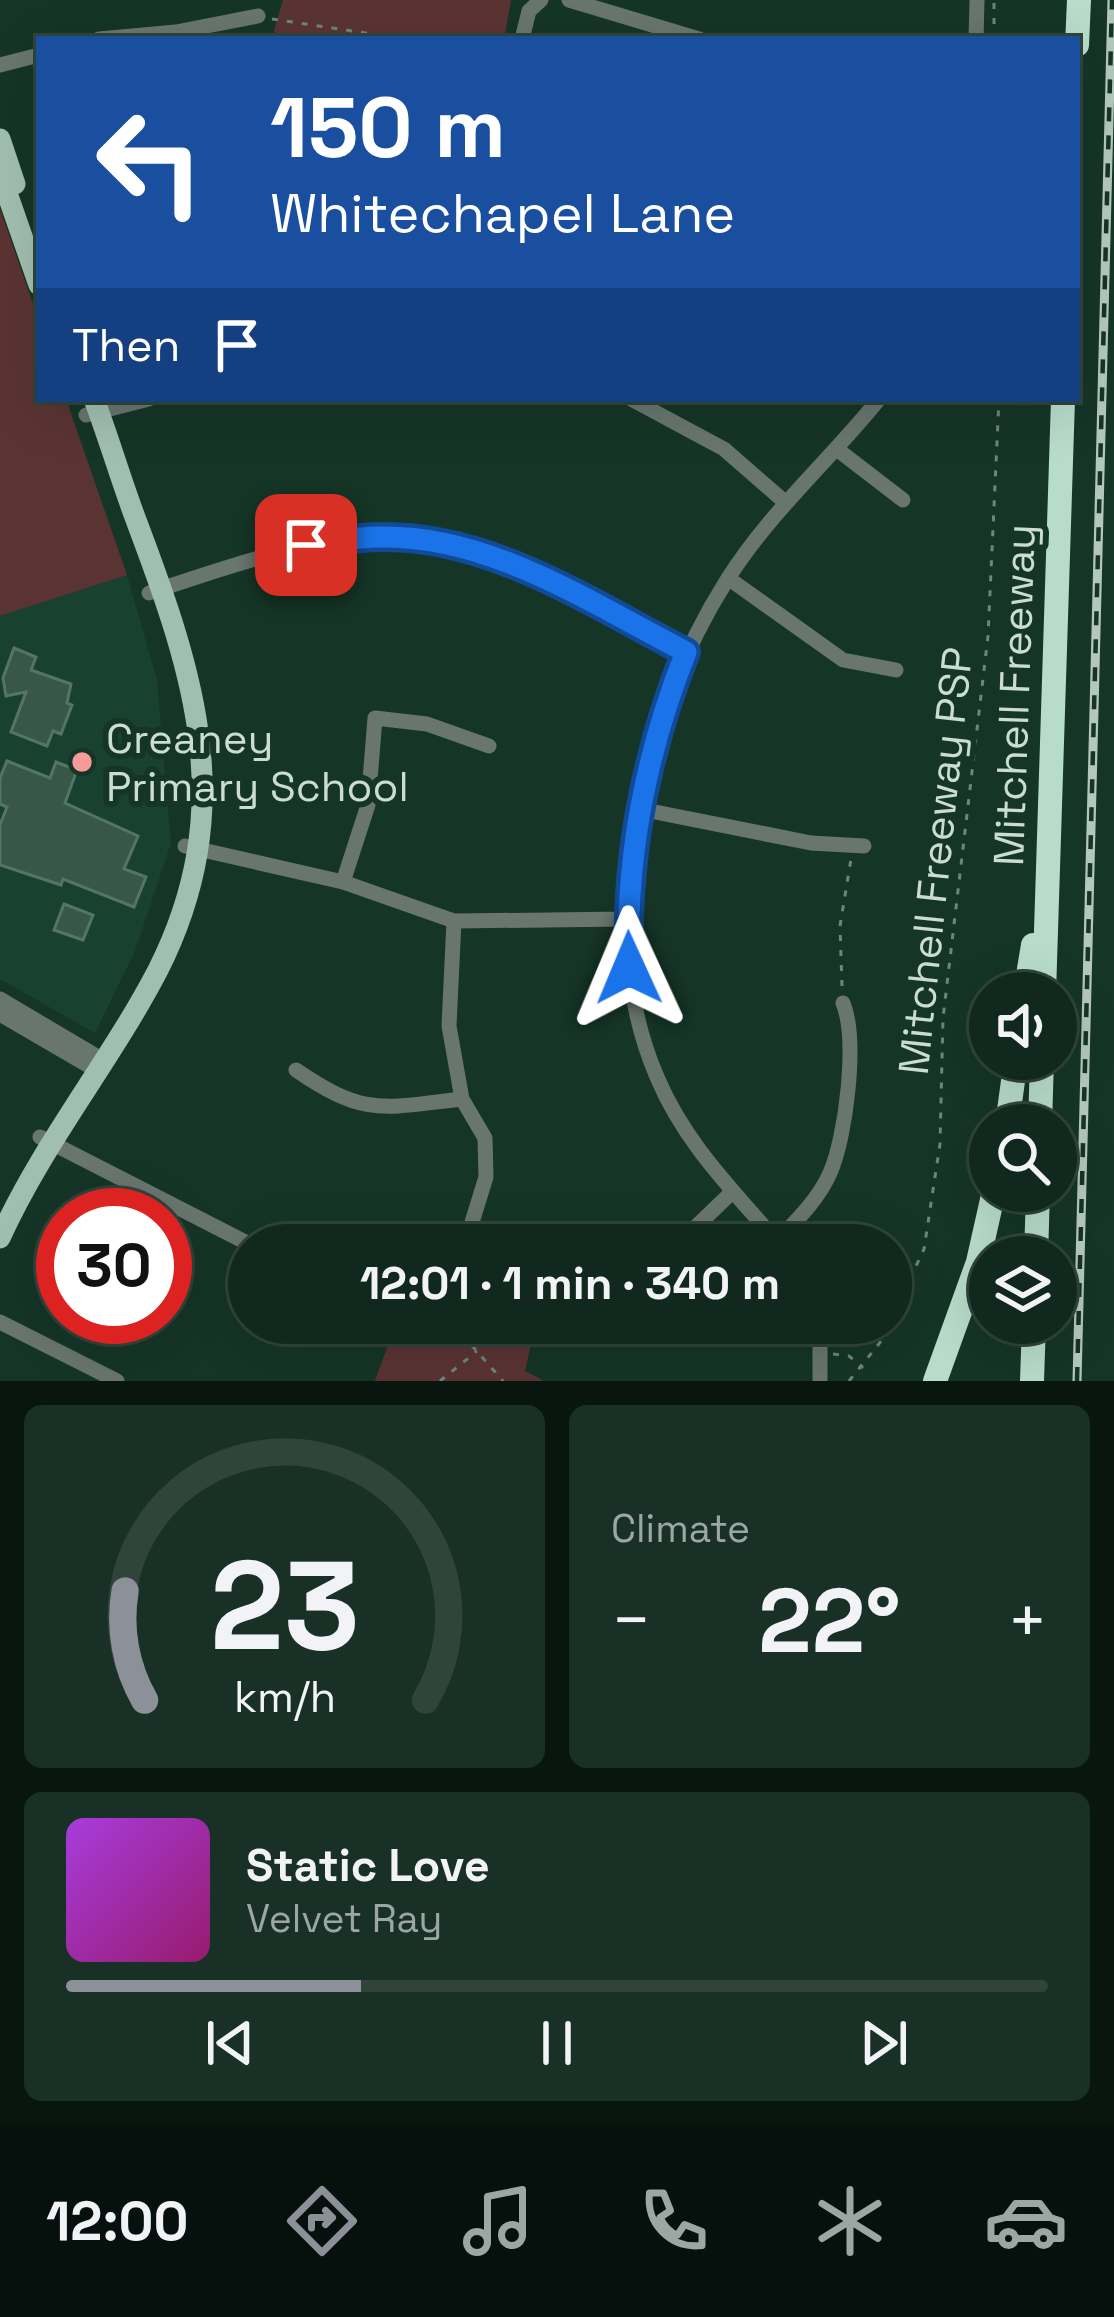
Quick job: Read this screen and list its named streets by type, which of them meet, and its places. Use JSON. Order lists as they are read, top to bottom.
{
  "streets": {
    "highway": ["Mitchell Freeway"],
    "path": ["Mitchell Freeway PSP"]
  },
  "places": ["Creaney Primary School"],
  "page": {
    "turn": ["150 m", "Whitechapel Lane"],
    "then": "Then",
    "limit": "30",
    "trip": "12:01 · 1 min · 340 m",
    "tile": "Climate",
    "heat": ["−", "22°", "+"],
    "song": ["Static Love", "Velvet Ray"],
    "tabs": "12:00",
    "gauge": ["23", "km/h"]
  }
}
